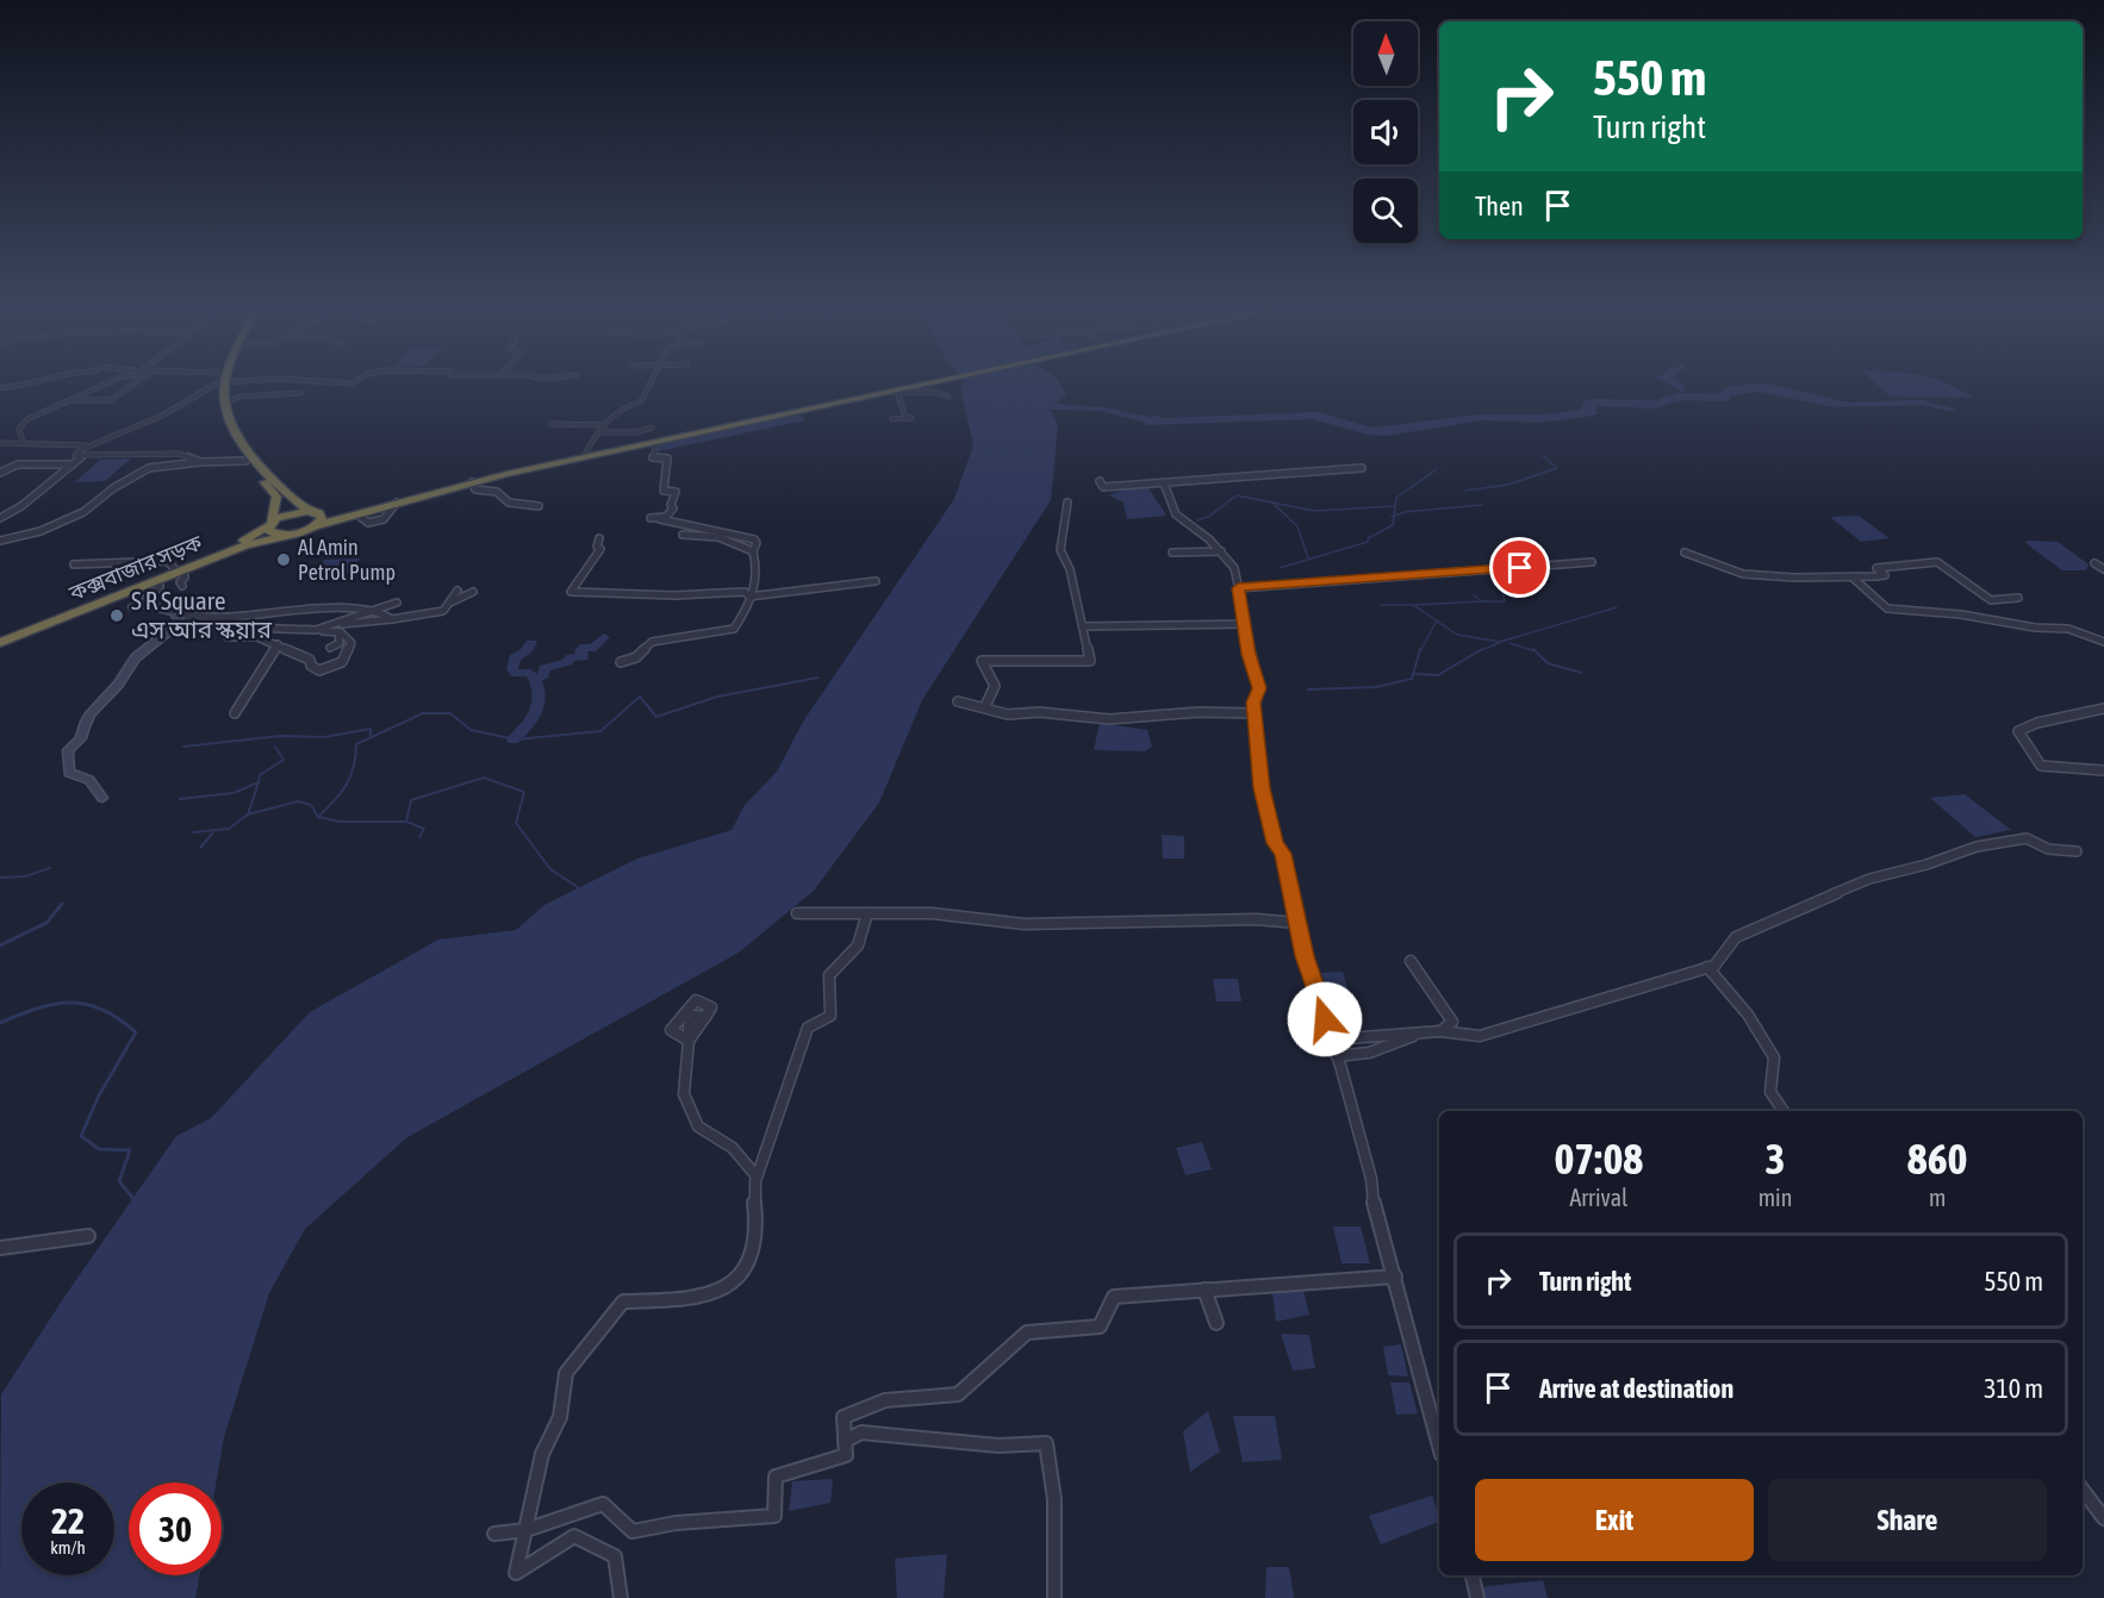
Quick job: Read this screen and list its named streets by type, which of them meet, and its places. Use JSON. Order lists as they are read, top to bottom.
{
  "streets": {
    "highway": ["কক্সবাজার সড়ক"]
  },
  "places": ["Al Amin Petrol Pump", "S R Square এস আর স্কয়ার"],
  "north": "top",
  "page": {
    "turn": ["550 m", "Turn right"],
    "then": "Then",
    "eta": [
      "07:08",
      "Arrival",
      "3",
      "min",
      "860",
      "m"
    ],
    "list": [
      {
        "name": "Turn right",
        "value": "550 m"
      },
      {
        "name": "Arrive at destination",
        "value": "310 m"
      }
    ],
    "buttons": ["Exit", "Share"],
    "speed": "22 km/h",
    "limit": "30"
  }
}
